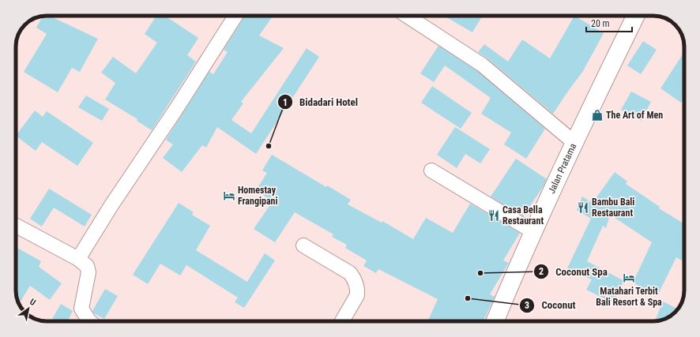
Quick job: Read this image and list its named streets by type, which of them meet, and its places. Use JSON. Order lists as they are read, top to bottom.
{
  "streets": {
    "street": ["Jalan Pratama"]
  },
  "places": {
    "shop": ["The Art of Men"],
    "other": ["Bidadari Hotel", "Coconut Spa", "Coconut"],
    "hotel": ["Homestay Frangipani", "Matahari Terbit Bali Resort & Spa"],
    "restaurant": ["Bambu Bali Restaurant", "Casa Bella Restaurant"]
  },
  "scale_bar": "20 m",
  "north": "top right"
}
